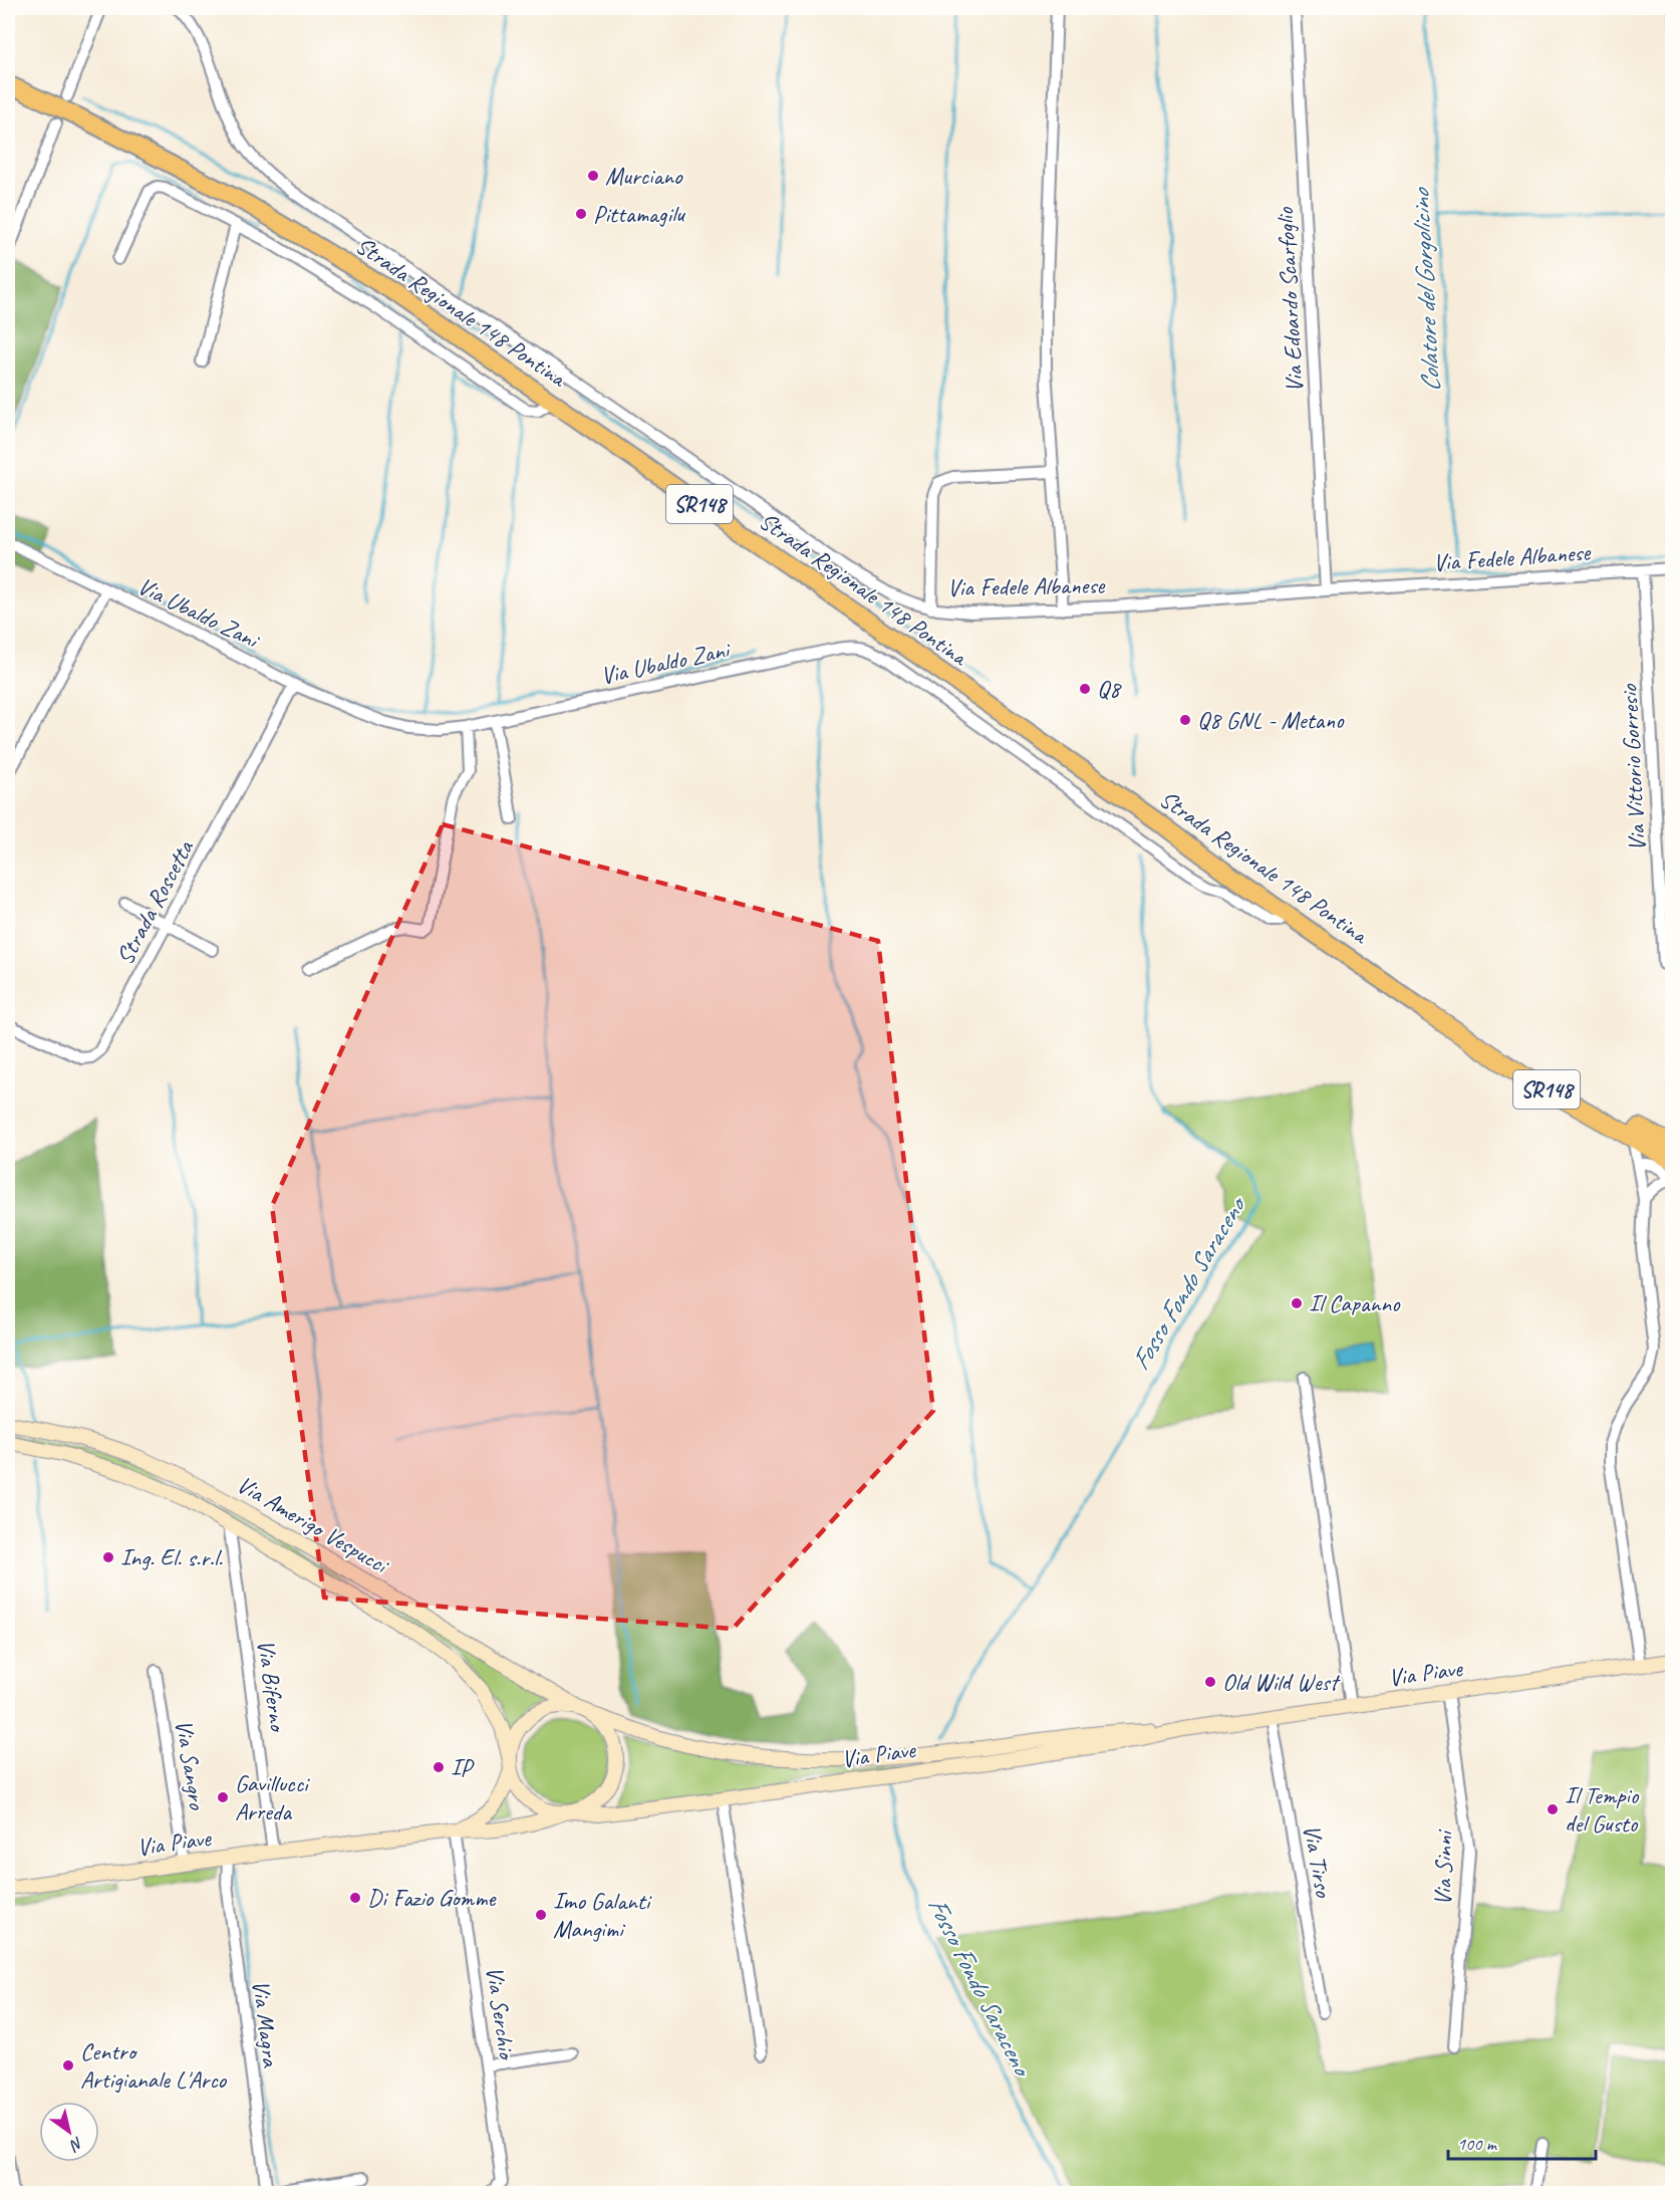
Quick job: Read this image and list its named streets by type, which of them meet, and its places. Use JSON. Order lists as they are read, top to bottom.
{
  "streets": {
    "highway": ["Strada Regionale 148 Pontina", "SR148"],
    "main road": ["Via Amerigo Vespucci", "Via Piave"],
    "street": [
      "Via Edoardo Scarfoglio",
      "Via Fedele Albanese",
      "Via Ubaldo Zani",
      "Via Vittorio Gorresio",
      "Strada Roscetta",
      "Via Biferno",
      "Via Sangro",
      "Via Tirso",
      "Via Sinni",
      "Via Serchio",
      "Via Magra"
    ]
  },
  "crossings": [
    ["Via Edoardo Scarfoglio", "Via Fedele Albanese"],
    ["Strada Regionale 148 Pontina", "Via Ubaldo Zani"],
    ["Via Fedele Albanese", "Via Vittorio Gorresio"],
    ["Via Ubaldo Zani", "Strada Roscetta"],
    ["Via Amerigo Vespucci", "Via Piave"],
    ["Via Amerigo Vespucci", "Via Biferno"],
    ["Via Piave", "Via Biferno"],
    ["Via Piave", "Via Sangro"],
    ["Via Piave", "Via Tirso"],
    ["Via Piave", "Via Sinni"],
    ["Via Piave", "Via Serchio"],
    ["Via Piave", "Via Magra"]
  ],
  "water": ["Colatore del Gorgolicino", "Fosso Fondo Saraceno"],
  "places": [
    "Murciano",
    "Pittamagilu",
    "Q8",
    "Q8 GNL - Metano",
    "Il Capanno",
    "Ing. El. s.r.l.",
    "Old Wild West",
    "IP",
    "Gavillucci Arreda",
    "Il Tempio del Gusto",
    "Di Fazio Gomme",
    "Imo Galanti Mangimi",
    "Centro Artigianale L'Arco"
  ],
  "scale_bar": "100 m",
  "north": "bottom right"
}
